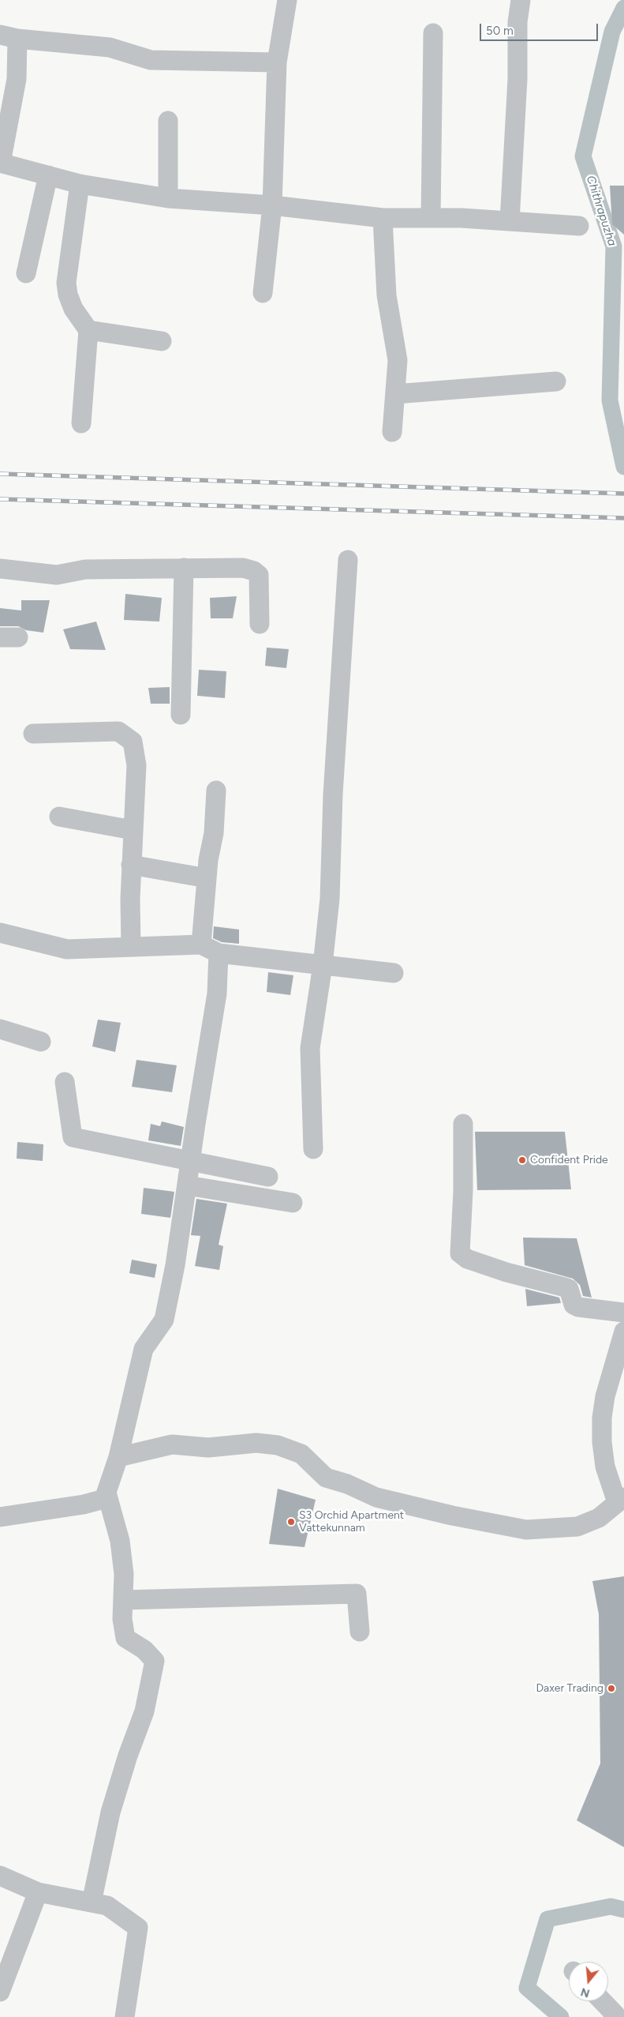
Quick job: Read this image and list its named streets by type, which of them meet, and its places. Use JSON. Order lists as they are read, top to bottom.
{
  "water": ["Chithrapuzha"],
  "places": ["Confident Pride", "S3 Orchid Apartment Vattekunnam", "Daxer Trading"],
  "scale_bar": "50 m",
  "north": "bottom"
}
